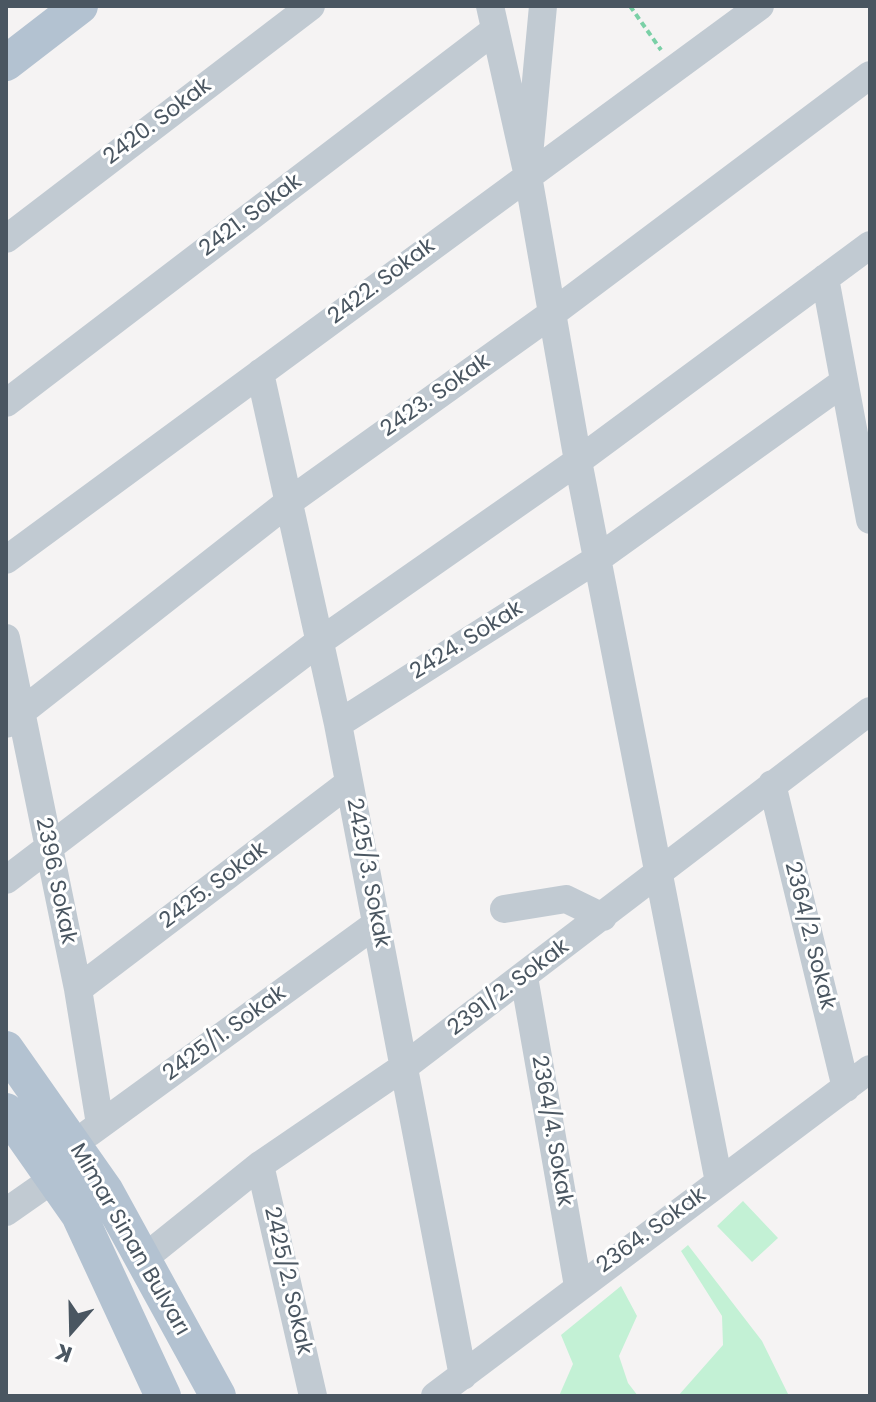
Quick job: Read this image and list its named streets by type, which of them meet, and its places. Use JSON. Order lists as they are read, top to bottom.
{
  "streets": {
    "main road": ["Mimar Sinan Bulvarı"],
    "street": [
      "2420. Sokak",
      "2421. Sokak",
      "2422. Sokak",
      "2423. Sokak",
      "2424. Sokak",
      "2425/3. Sokak",
      "2396. Sokak",
      "2425. Sokak",
      "2364/2. Sokak",
      "2391/2. Sokak",
      "2425/1. Sokak",
      "2364/4. Sokak",
      "2364. Sokak",
      "2425/2. Sokak"
    ]
  },
  "crossings": [
    ["2422. Sokak", "2425/3. Sokak"],
    ["2423. Sokak", "2425/3. Sokak"],
    ["2423. Sokak", "2396. Sokak"],
    ["2424. Sokak", "2425/3. Sokak"],
    ["2425/3. Sokak", "2425. Sokak"],
    ["2425/3. Sokak", "2391/2. Sokak"],
    ["2425/3. Sokak", "2425/1. Sokak"],
    ["2425/3. Sokak", "2364. Sokak"],
    ["2396. Sokak", "2425. Sokak"],
    ["2396. Sokak", "2425/1. Sokak"],
    ["2396. Sokak", "Mimar Sinan Bulvarı"],
    ["2364/2. Sokak", "2391/2. Sokak"],
    ["2364/2. Sokak", "2364. Sokak"],
    ["2391/2. Sokak", "2364/4. Sokak"],
    ["2391/2. Sokak", "Mimar Sinan Bulvarı"],
    ["2391/2. Sokak", "2425/2. Sokak"],
    ["2425/1. Sokak", "Mimar Sinan Bulvarı"],
    ["2364/4. Sokak", "2364. Sokak"]
  ],
  "north": "bottom"
}
